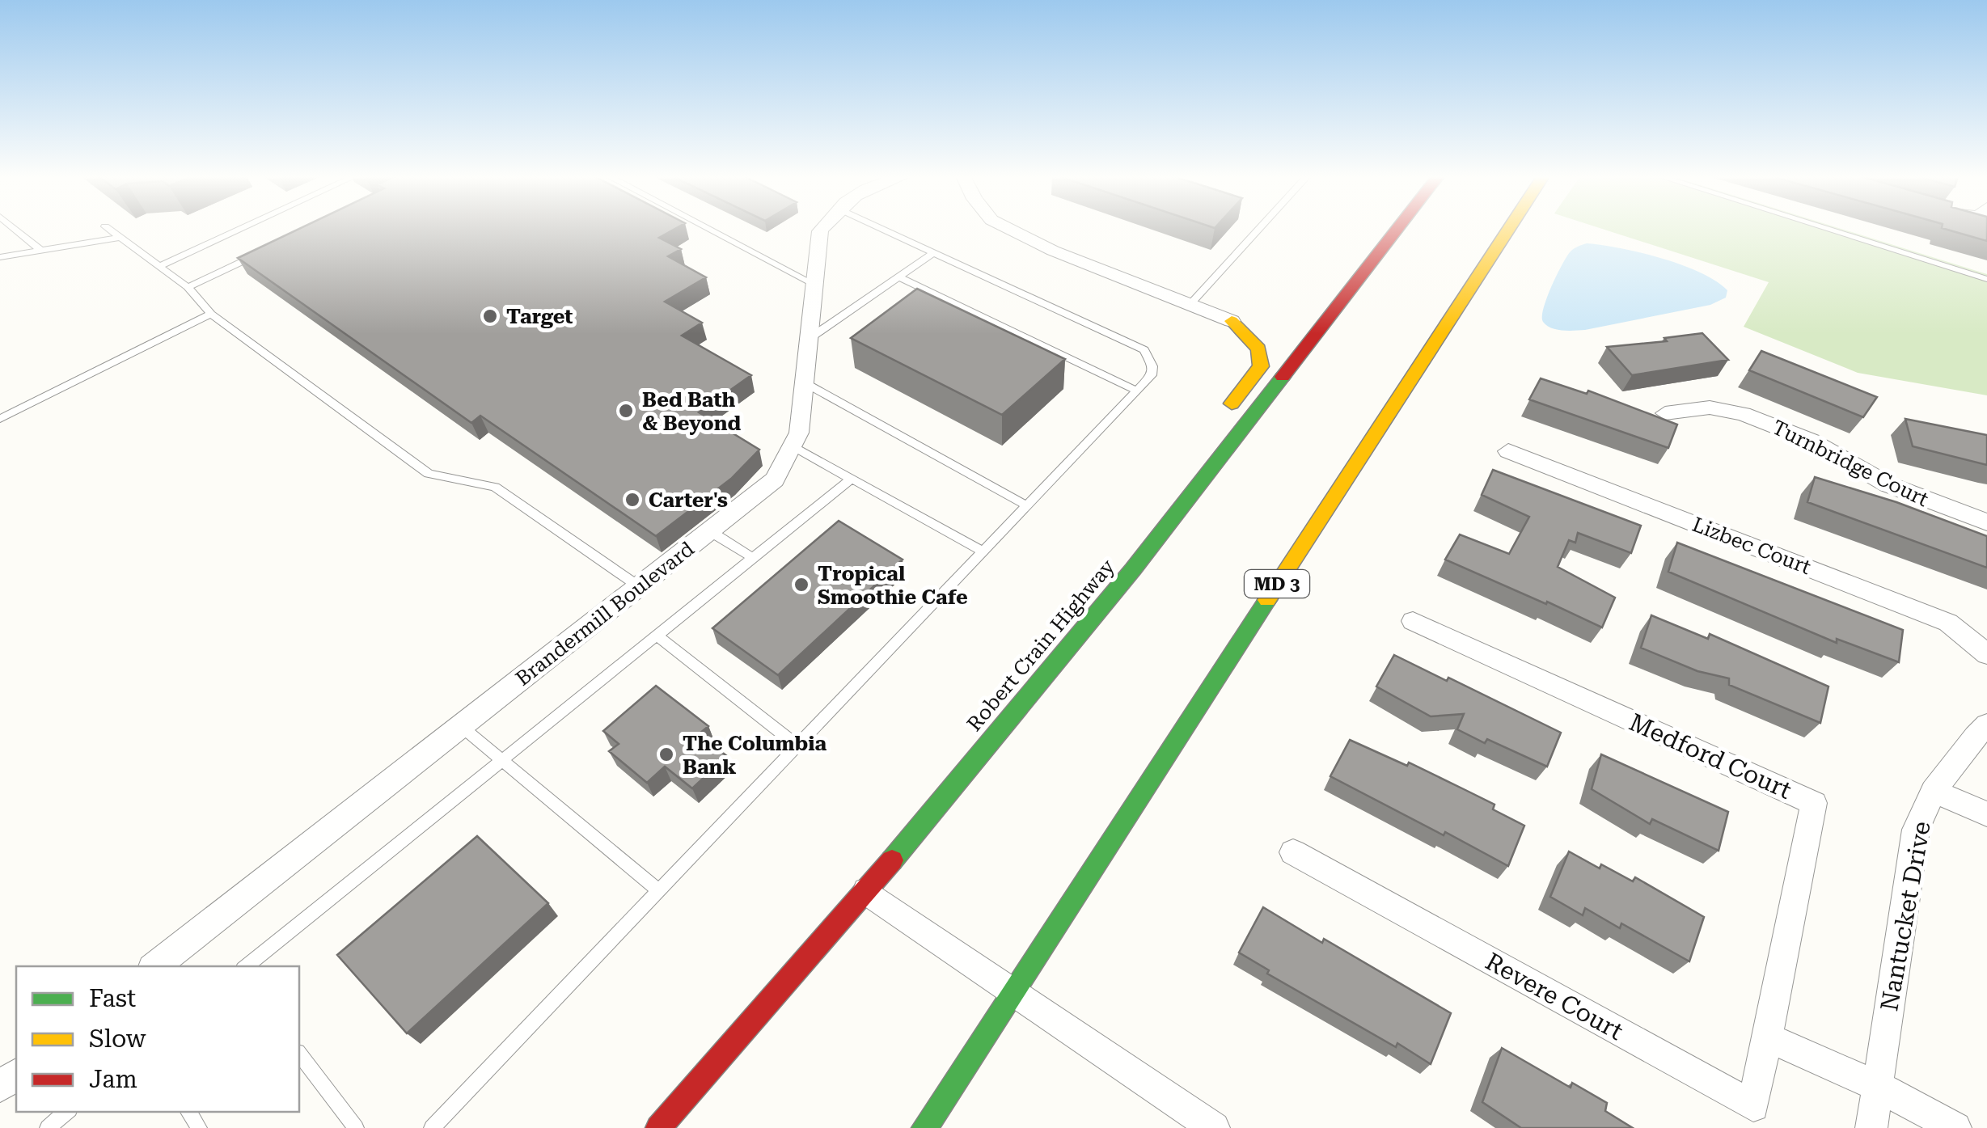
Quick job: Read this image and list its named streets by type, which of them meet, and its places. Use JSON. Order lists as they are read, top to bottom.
{
  "streets": {
    "highway": ["MD 3", "Robert Crain Highway"],
    "street": [
      "Turnbridge Court",
      "Lizbec Court",
      "Brandermill Boulevard",
      "Medford Court",
      "Nantucket Drive",
      "Revere Court"
    ]
  },
  "crossings": [
    ["Medford Court", "Revere Court"]
  ],
  "places": [
    "Target",
    "Bed Bath & Beyond",
    "Carter's",
    "Tropical Smoothie Cafe",
    "The Columbia Bank"
  ],
  "legend": ["Fast", "Slow", "Jam"]
}
